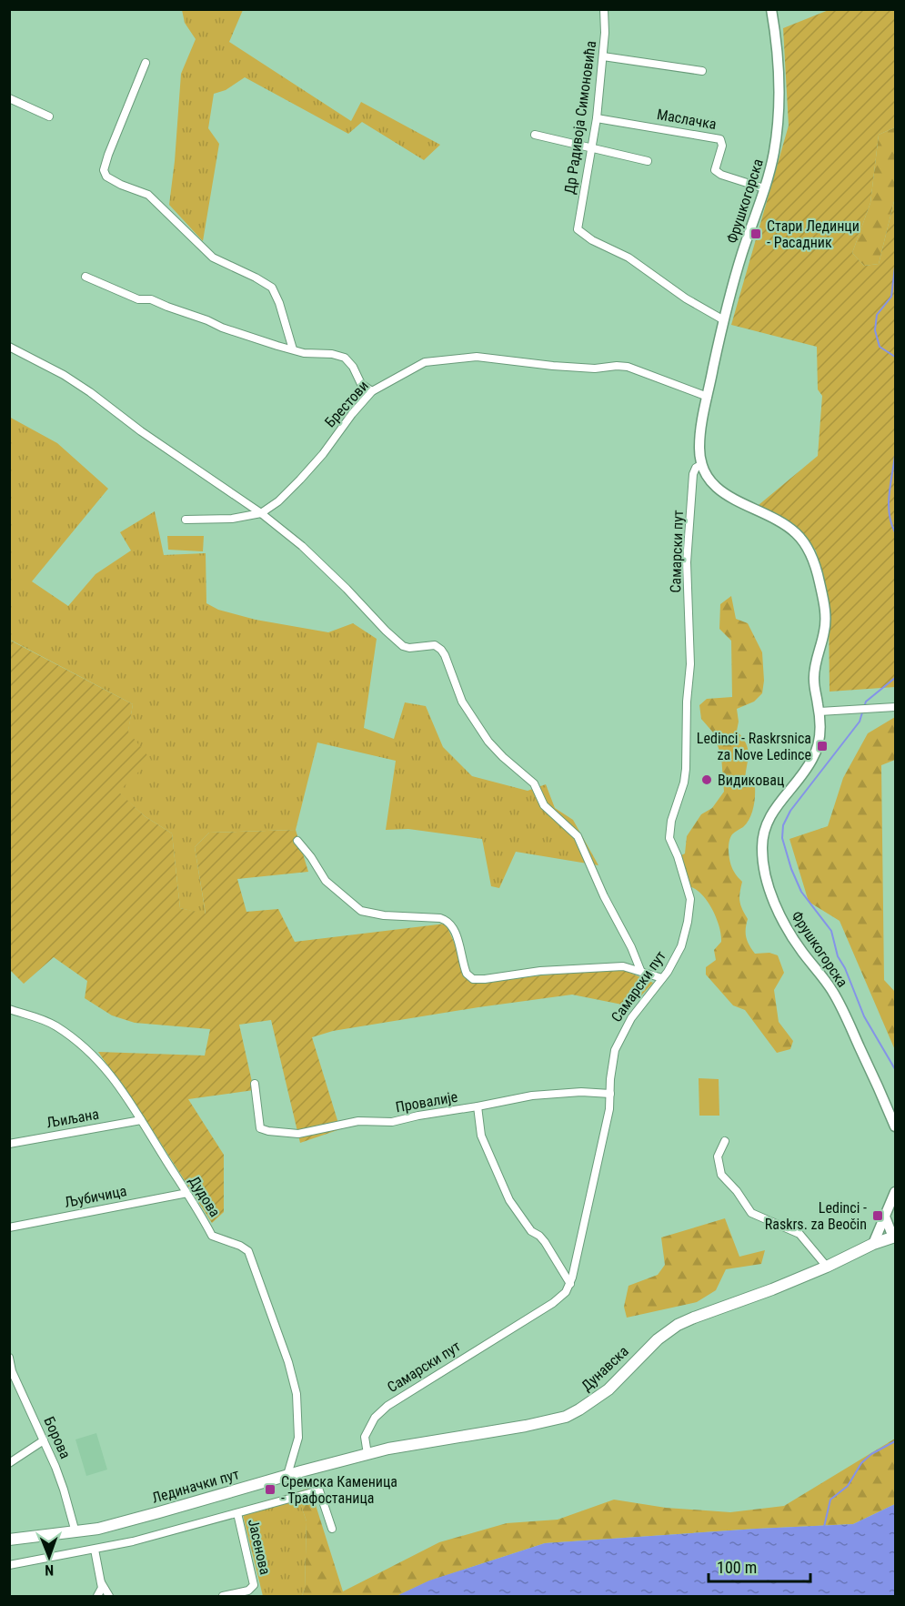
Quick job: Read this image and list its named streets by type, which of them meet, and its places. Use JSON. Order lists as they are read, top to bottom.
{
  "streets": {
    "main road": ["Дунавска", "Лединачки пут"],
    "street": [
      "Др Радивоја Симоновића",
      "Маслачка",
      "Фрушкогорска",
      "Брестови",
      "Самарски пут",
      "Провалије",
      "Љиљана",
      "Љубичица",
      "Дудова",
      "Борова",
      "Јасенова"
    ]
  },
  "crossings": [
    ["Др Радивоја Симоновића", "Маслачка"],
    ["Др Радивоја Симоновића", "Фрушкогорска"],
    ["Маслачка", "Фрушкогорска"],
    ["Фрушкогорска", "Брестови"],
    ["Фрушкогорска", "Самарски пут"],
    ["Самарски пут", "Провалије"],
    ["Самарски пут", "Лединачки пут"],
    ["Љиљана", "Дудова"],
    ["Љубичица", "Дудова"],
    ["Дудова", "Лединачки пут"],
    ["Дунавска", "Лединачки пут"],
    ["Борова", "Лединачки пут"]
  ],
  "places": {
    "transit": [
      "Стари Лединци - Расадник",
      "Ledinci - Raskrsnica za Nove Ledince",
      "Ledinci - Raskrs. za Beočin",
      "Сремска Каменица - Трафостаница"
    ],
    "other": ["Видиковац"]
  },
  "scale_bar": "100 m",
  "north": "bottom"
}
